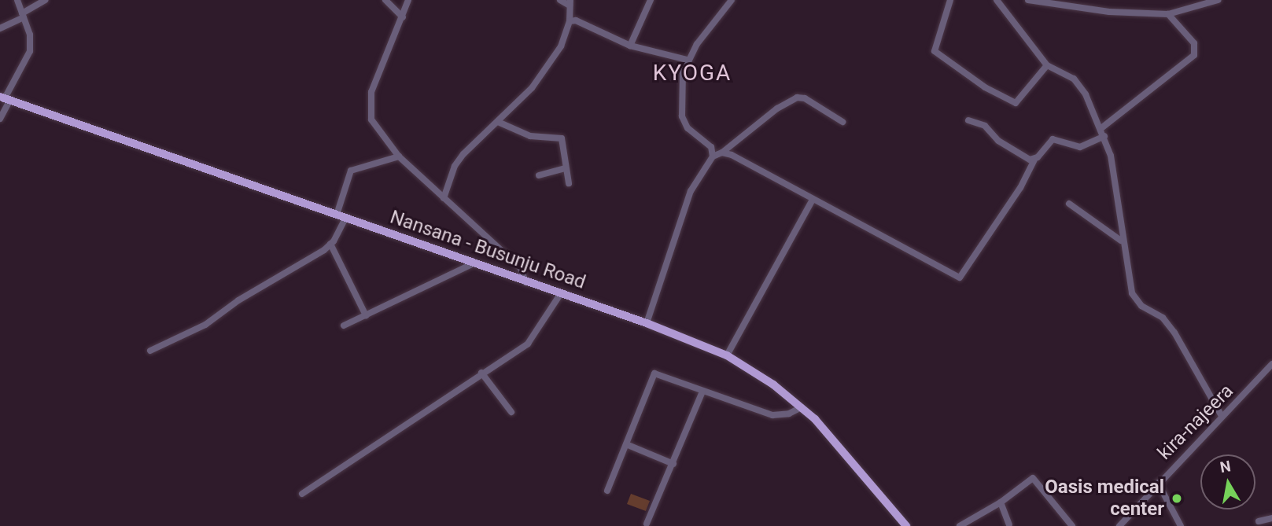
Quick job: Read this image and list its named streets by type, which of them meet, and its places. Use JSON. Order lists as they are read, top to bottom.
{
  "streets": {
    "main road": ["Nansana - Busunju Road"],
    "street": ["kira-najeera"]
  },
  "districts": ["KYOGA"],
  "places": ["Oasis medical center"],
  "north": "top"
}
